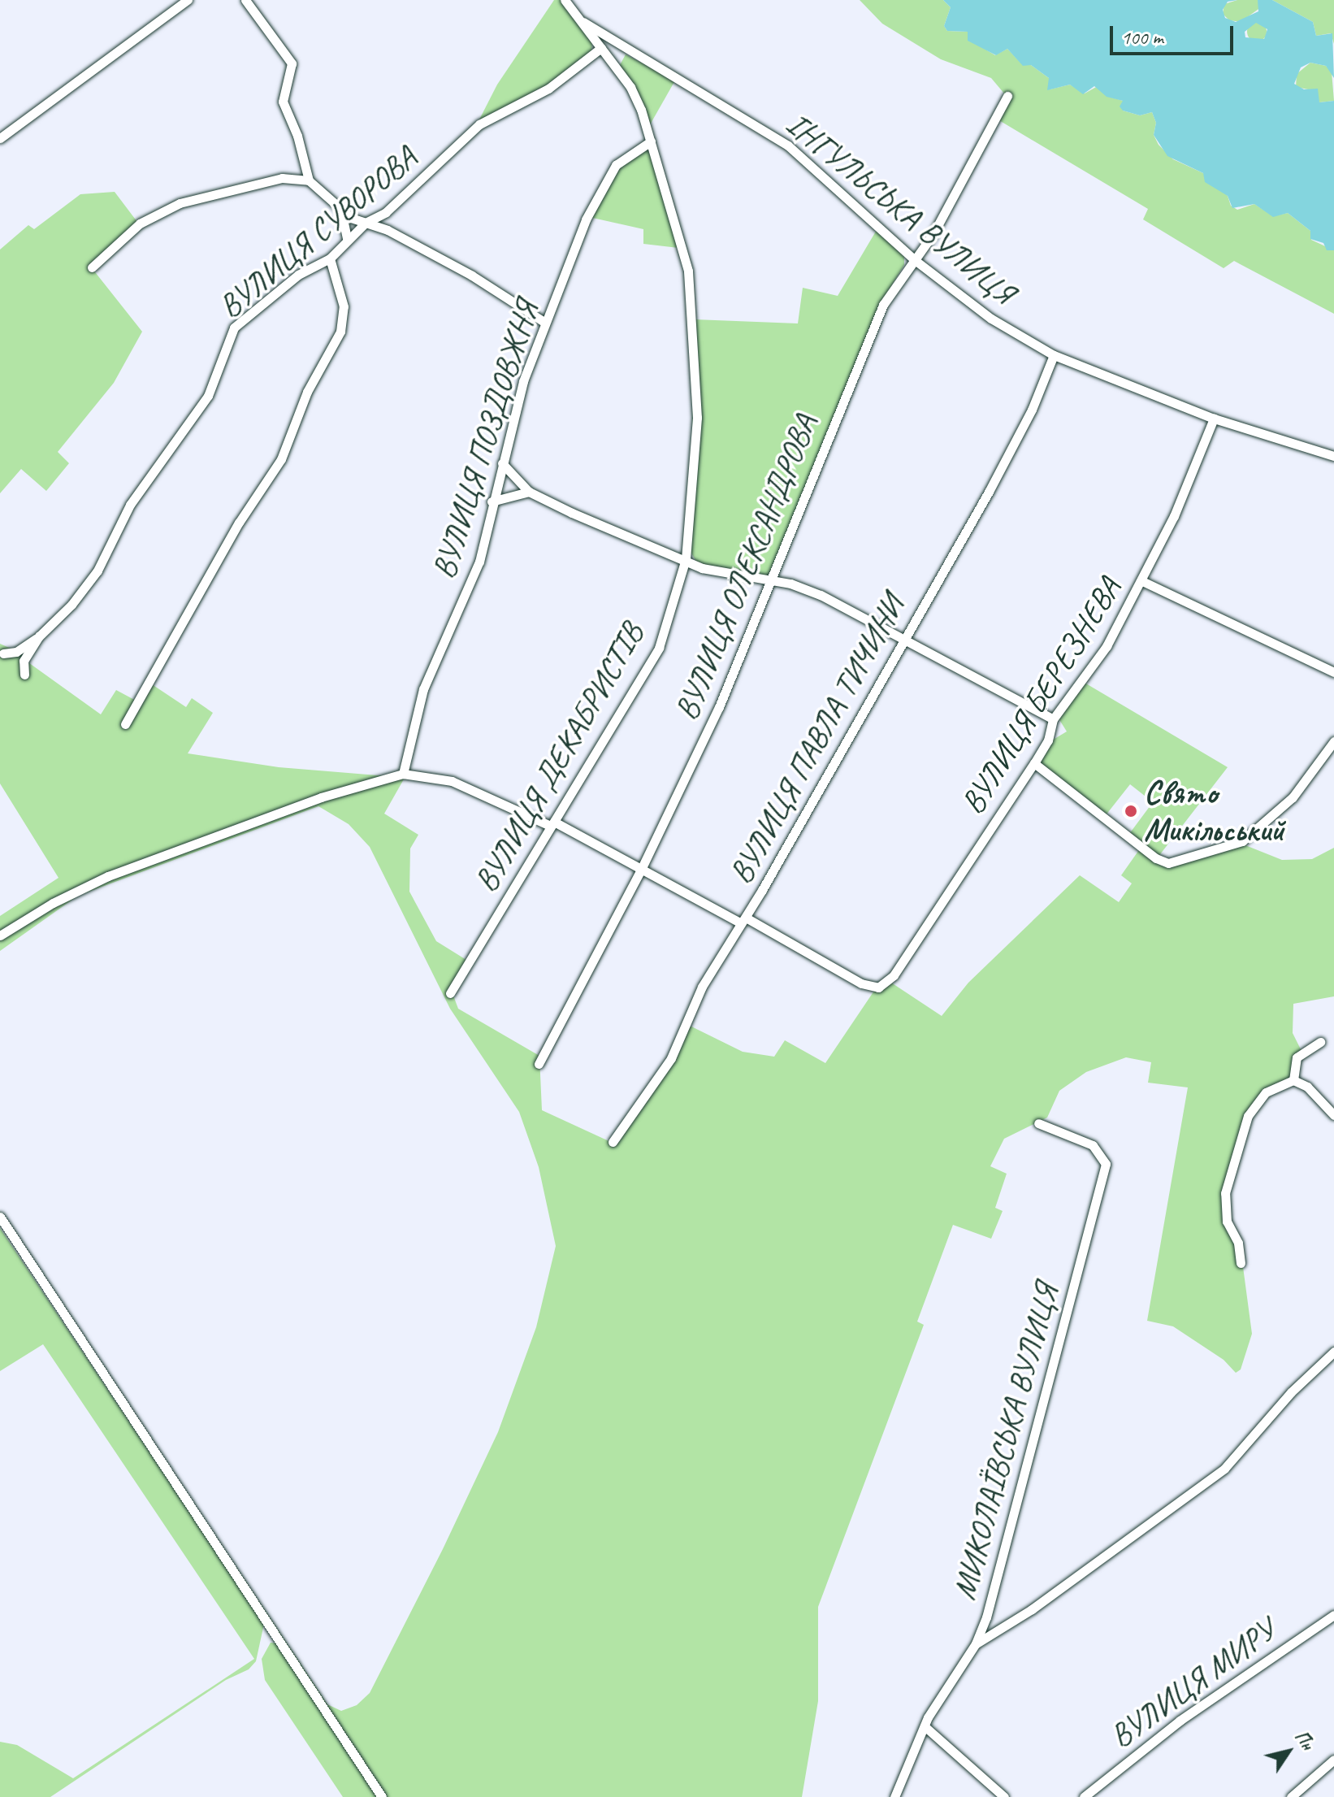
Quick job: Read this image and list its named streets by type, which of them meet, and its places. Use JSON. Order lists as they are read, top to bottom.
{
  "streets": {
    "street": [
      "ІНГУЛЬСЬКА ВУЛИЦЯ",
      "ВУЛИЦЯ СУВОРОВА",
      "ВУЛИЦЯ ПОЗДОВЖНЯ",
      "ВУЛИЦЯ ОЛЕКСАНДРОВА",
      "ВУЛИЦЯ БЕРЕЗНЕВА",
      "ВУЛИЦЯ ПАВЛА ТИЧИНИ",
      "ВУЛИЦЯ ДЕКАБРИСТІВ",
      "МИКОЛАЇВСЬКА ВУЛИЦЯ",
      "ВУЛИЦЯ МИРУ"
    ]
  },
  "crossings": [
    ["ІНГУЛЬСЬКА ВУЛИЦЯ", "ВУЛИЦЯ ОЛЕКСАНДРОВА"],
    ["ІНГУЛЬСЬКА ВУЛИЦЯ", "ВУЛИЦЯ БЕРЕЗНЕВА"],
    ["ІНГУЛЬСЬКА ВУЛИЦЯ", "ВУЛИЦЯ ПАВЛА ТИЧИНИ"],
    ["ІНГУЛЬСЬКА ВУЛИЦЯ", "ВУЛИЦЯ ДЕКАБРИСТІВ"],
    ["ВУЛИЦЯ СУВОРОВА", "ВУЛИЦЯ ДЕКАБРИСТІВ"],
    ["ВУЛИЦЯ ПОЗДОВЖНЯ", "ВУЛИЦЯ ДЕКАБРИСТІВ"],
    ["ВУЛИЦЯ БЕРЕЗНЕВА", "ВУЛИЦЯ ПАВЛА ТИЧИНИ"]
  ],
  "places": ["Свято Микільський"],
  "scale_bar": "100 m",
  "north": "top right"
}
